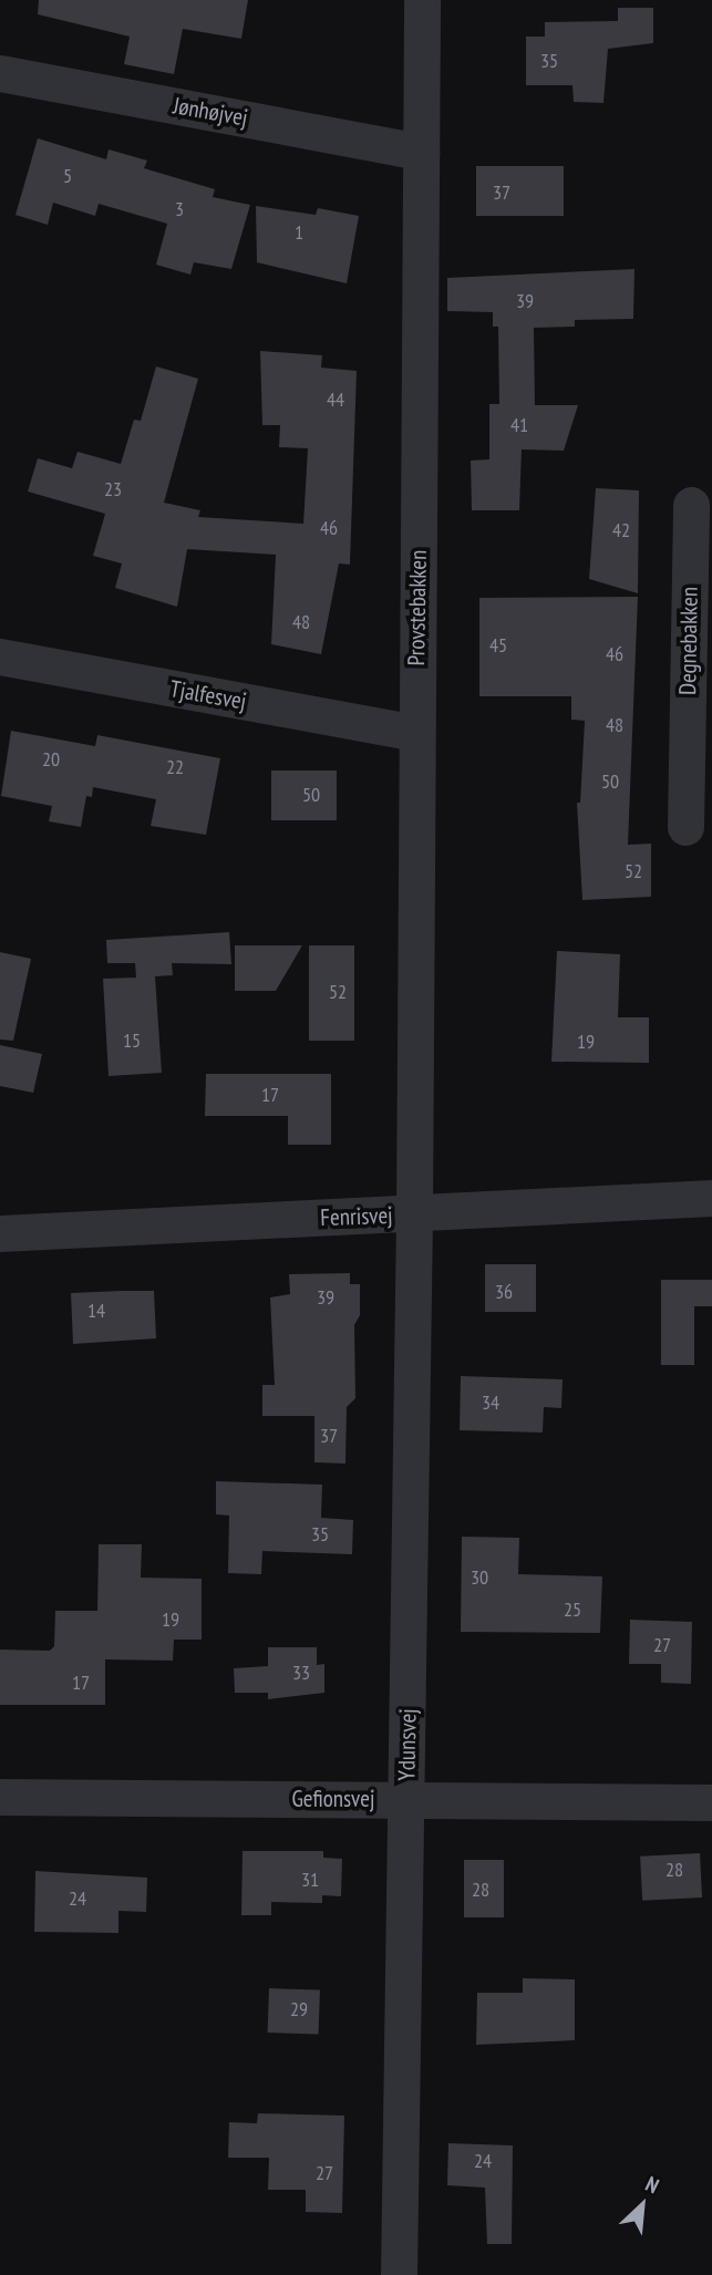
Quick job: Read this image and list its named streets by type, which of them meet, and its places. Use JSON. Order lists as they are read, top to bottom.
{
  "streets": {
    "street": [
      "Jønhøjvej",
      "Provstebakken",
      "Degnebakken",
      "Tjalfesvej",
      "Fenrisvej",
      "Ydunsvej",
      "Gefionsvej"
    ]
  },
  "crossings": [
    ["Jønhøjvej", "Provstebakken"],
    ["Provstebakken", "Tjalfesvej"],
    ["Provstebakken", "Fenrisvej"],
    ["Provstebakken", "Ydunsvej"],
    ["Fenrisvej", "Ydunsvej"],
    ["Ydunsvej", "Gefionsvej"]
  ],
  "house_numbers": [
    "35",
    "5",
    "37",
    "3",
    "1",
    "39",
    "44",
    "41",
    "23",
    "46",
    "42",
    "48",
    "45",
    "46",
    "48",
    "20",
    "22",
    "50",
    "50",
    "52",
    "52",
    "15",
    "19",
    "17",
    "36",
    "39",
    "14",
    "34",
    "37",
    "35",
    "30",
    "25",
    "19",
    "27",
    "33",
    "17",
    "28",
    "31",
    "28",
    "24",
    "29",
    "24",
    "27"
  ],
  "north": "top right"
}
